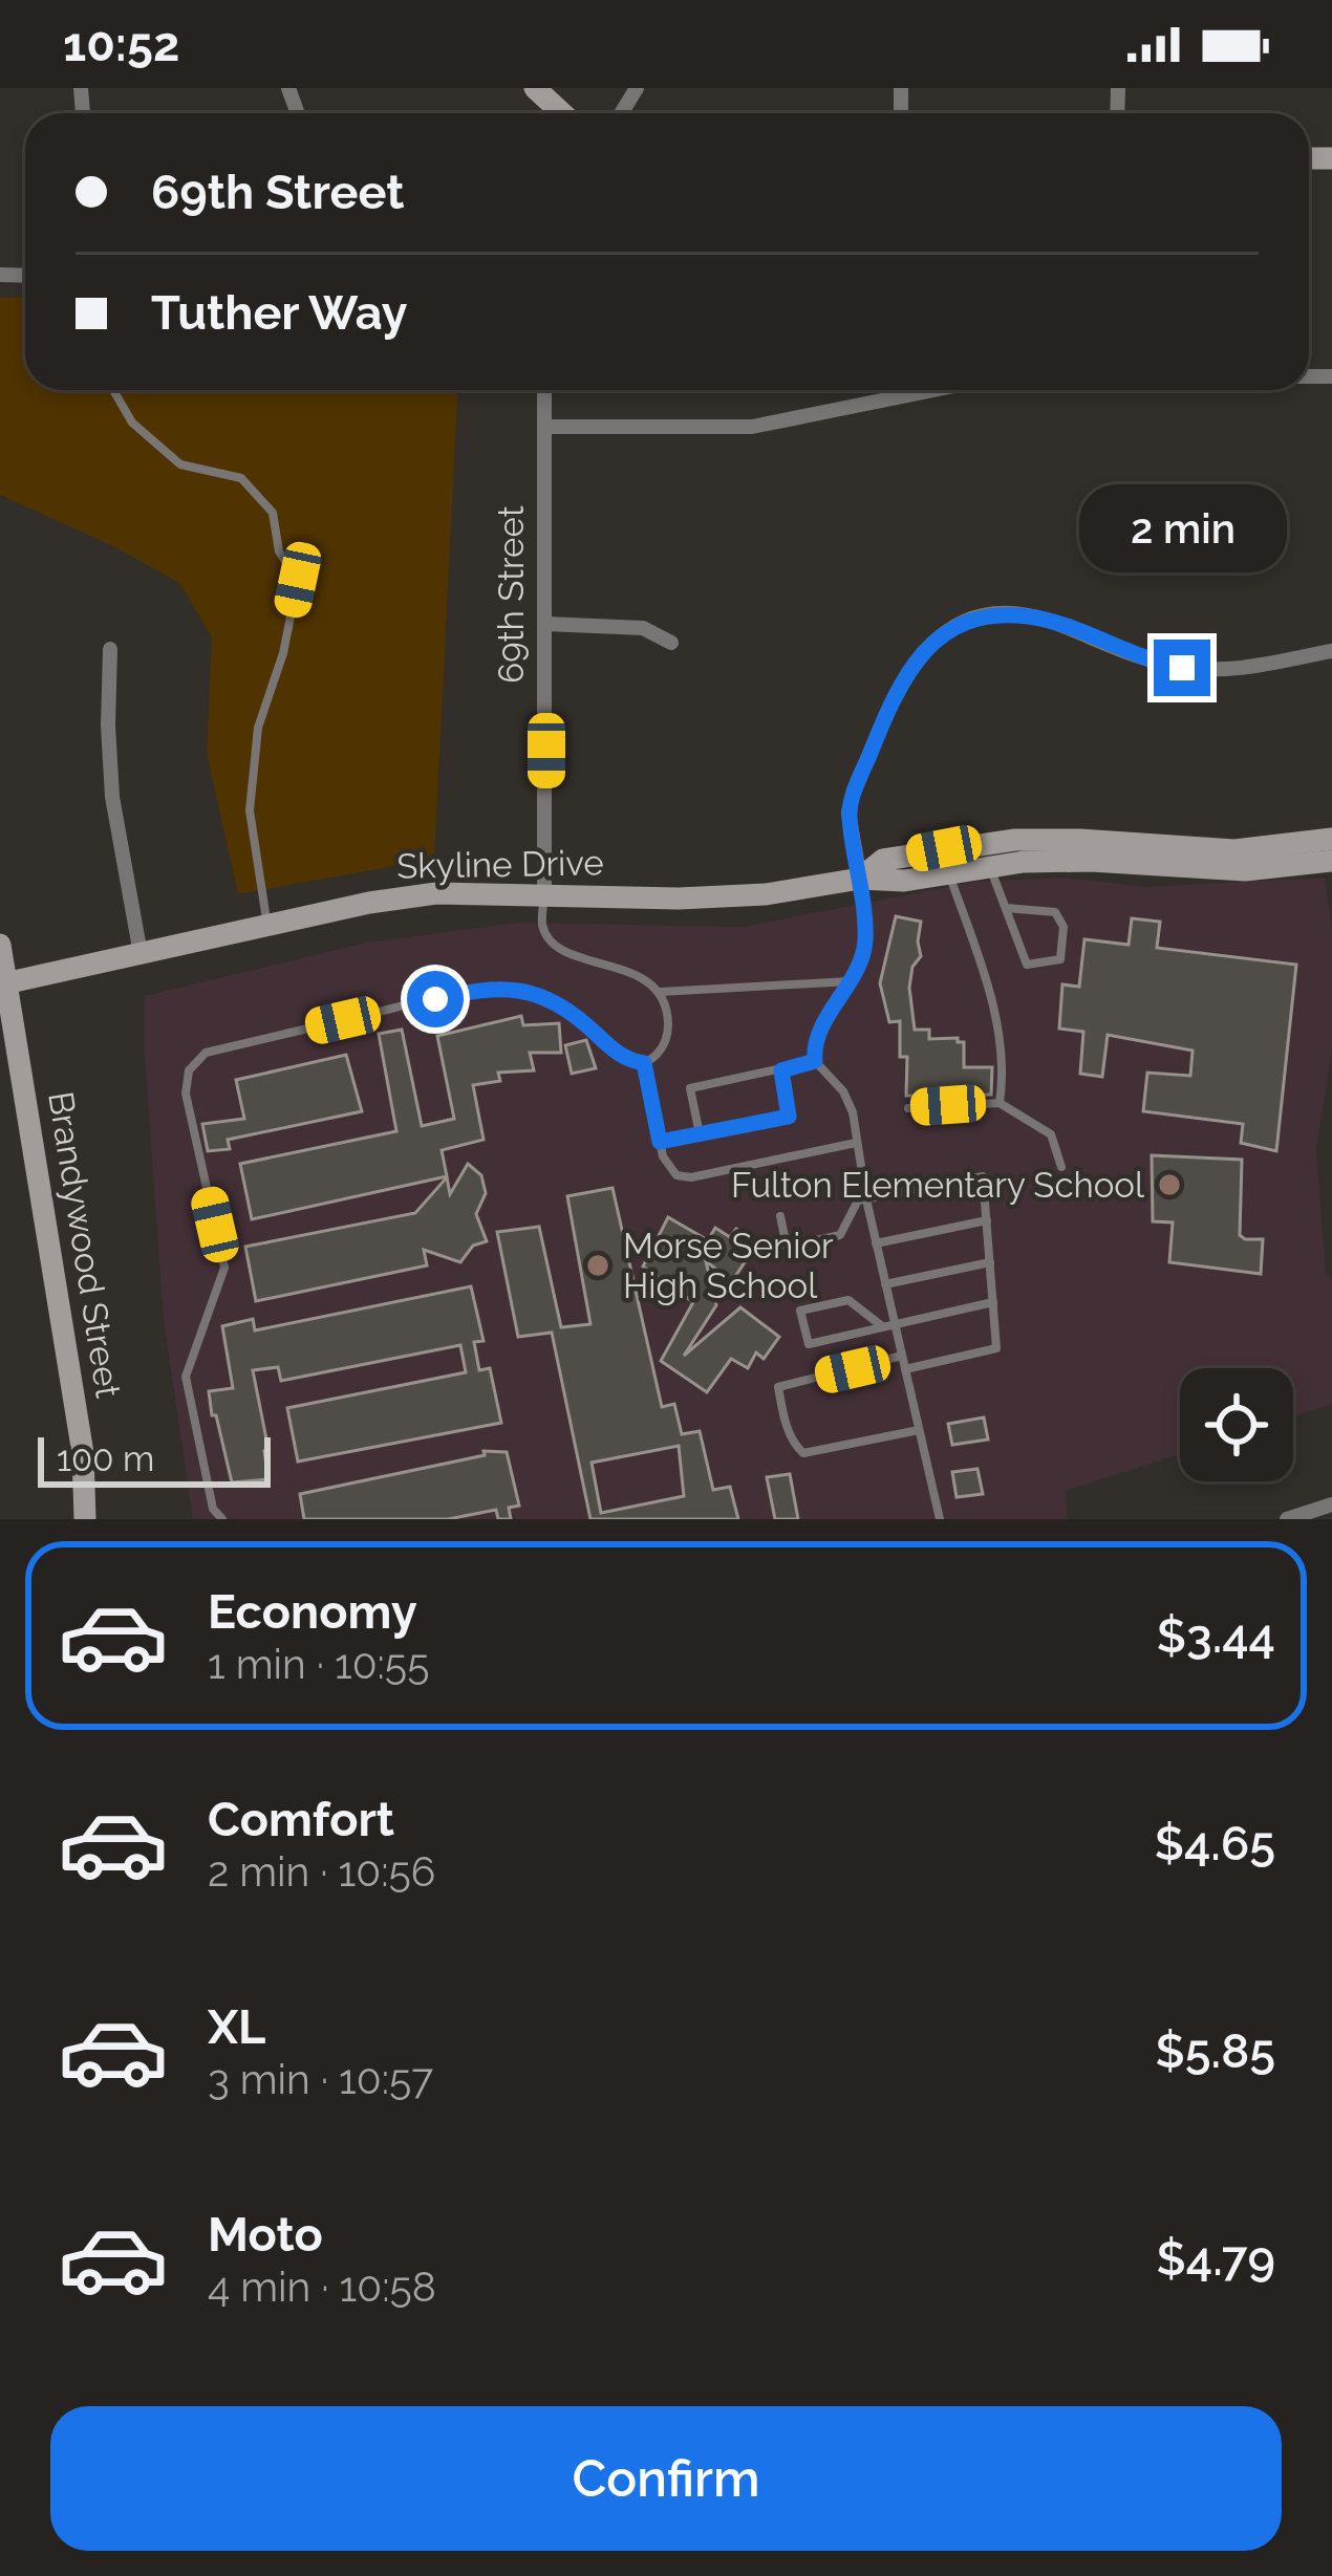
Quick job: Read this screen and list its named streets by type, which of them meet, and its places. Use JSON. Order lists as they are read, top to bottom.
{
  "streets": {
    "main road": ["Skyline Drive", "Brandywood Street"],
    "street": ["69th Street"]
  },
  "crossings": [
    ["69th Street", "Skyline Drive"],
    ["Skyline Drive", "Brandywood Street"]
  ],
  "places": ["Fulton Elementary School", "Morse Senior High School"],
  "scale_bar": "100 m",
  "page": {
    "status": "10:52",
    "banner": ["69th Street", "Tuther Way"],
    "bubble": "2 min",
    "scale": "100 m",
    "list": [
      {
        "name": "Economy",
        "note": "1 min · 10:55",
        "value": "$3.44"
      },
      {
        "name": "Comfort",
        "note": "2 min · 10:56",
        "value": "$4.65"
      },
      {
        "name": "XL",
        "note": "3 min · 10:57",
        "value": "$5.85"
      },
      {
        "name": "Moto",
        "note": "4 min · 10:58",
        "value": "$4.79"
      }
    ],
    "buttons": "Confirm"
  }
}
